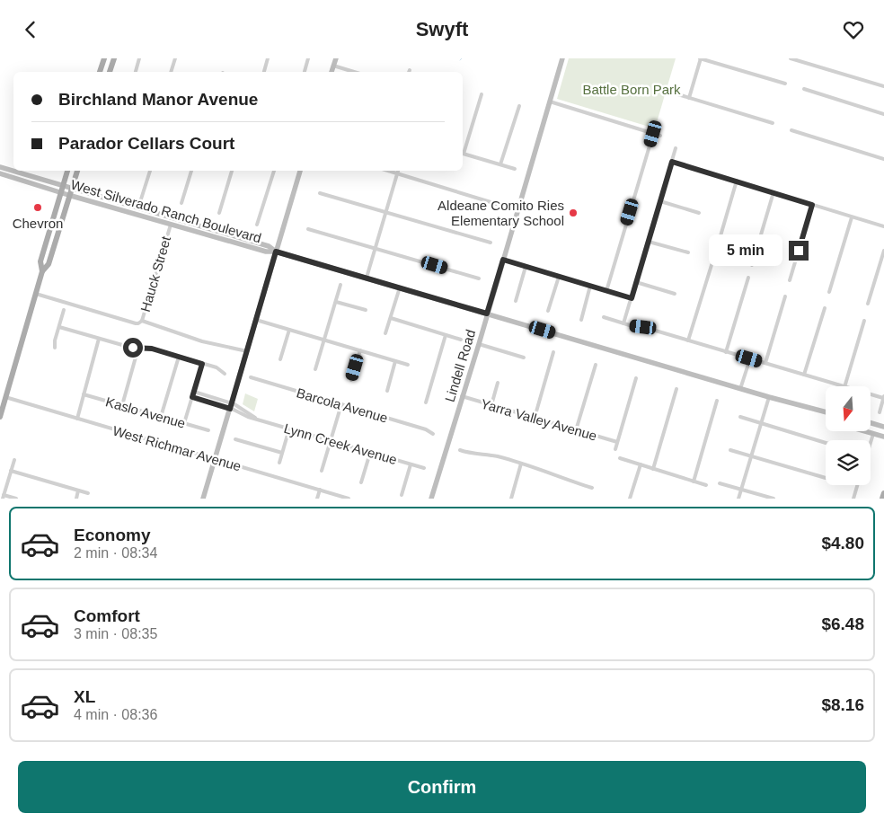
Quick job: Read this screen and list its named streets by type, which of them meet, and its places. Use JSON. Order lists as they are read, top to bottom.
{
  "streets": {
    "main road": ["West Silverado Ranch Boulevard", "Lindell Road"],
    "street": [
      "Hauck Street",
      "Barcola Avenue",
      "Kaslo Avenue",
      "Yarra Valley Avenue",
      "Lynn Creek Avenue",
      "West Richmar Avenue"
    ]
  },
  "crossings": [
    ["West Silverado Ranch Boulevard", "Hauck Street"],
    ["West Silverado Ranch Boulevard", "Lindell Road"],
    ["Lindell Road", "Yarra Valley Avenue"]
  ],
  "parks": ["Battle Born Park"],
  "places": ["Chevron", "Aldeane Comito Ries Elementary School"],
  "north": "bottom",
  "page": {
    "header": "Swyft",
    "banner": ["Birchland Manor Avenue", "Parador Cellars Court"],
    "bubble": "5 min",
    "list": [
      {
        "name": "Economy",
        "note": "2 min · 08:34",
        "value": "$4.80"
      },
      {
        "name": "Comfort",
        "note": "3 min · 08:35",
        "value": "$6.48"
      },
      {
        "name": "XL",
        "note": "4 min · 08:36",
        "value": "$8.16"
      }
    ],
    "buttons": "Confirm"
  }
}
